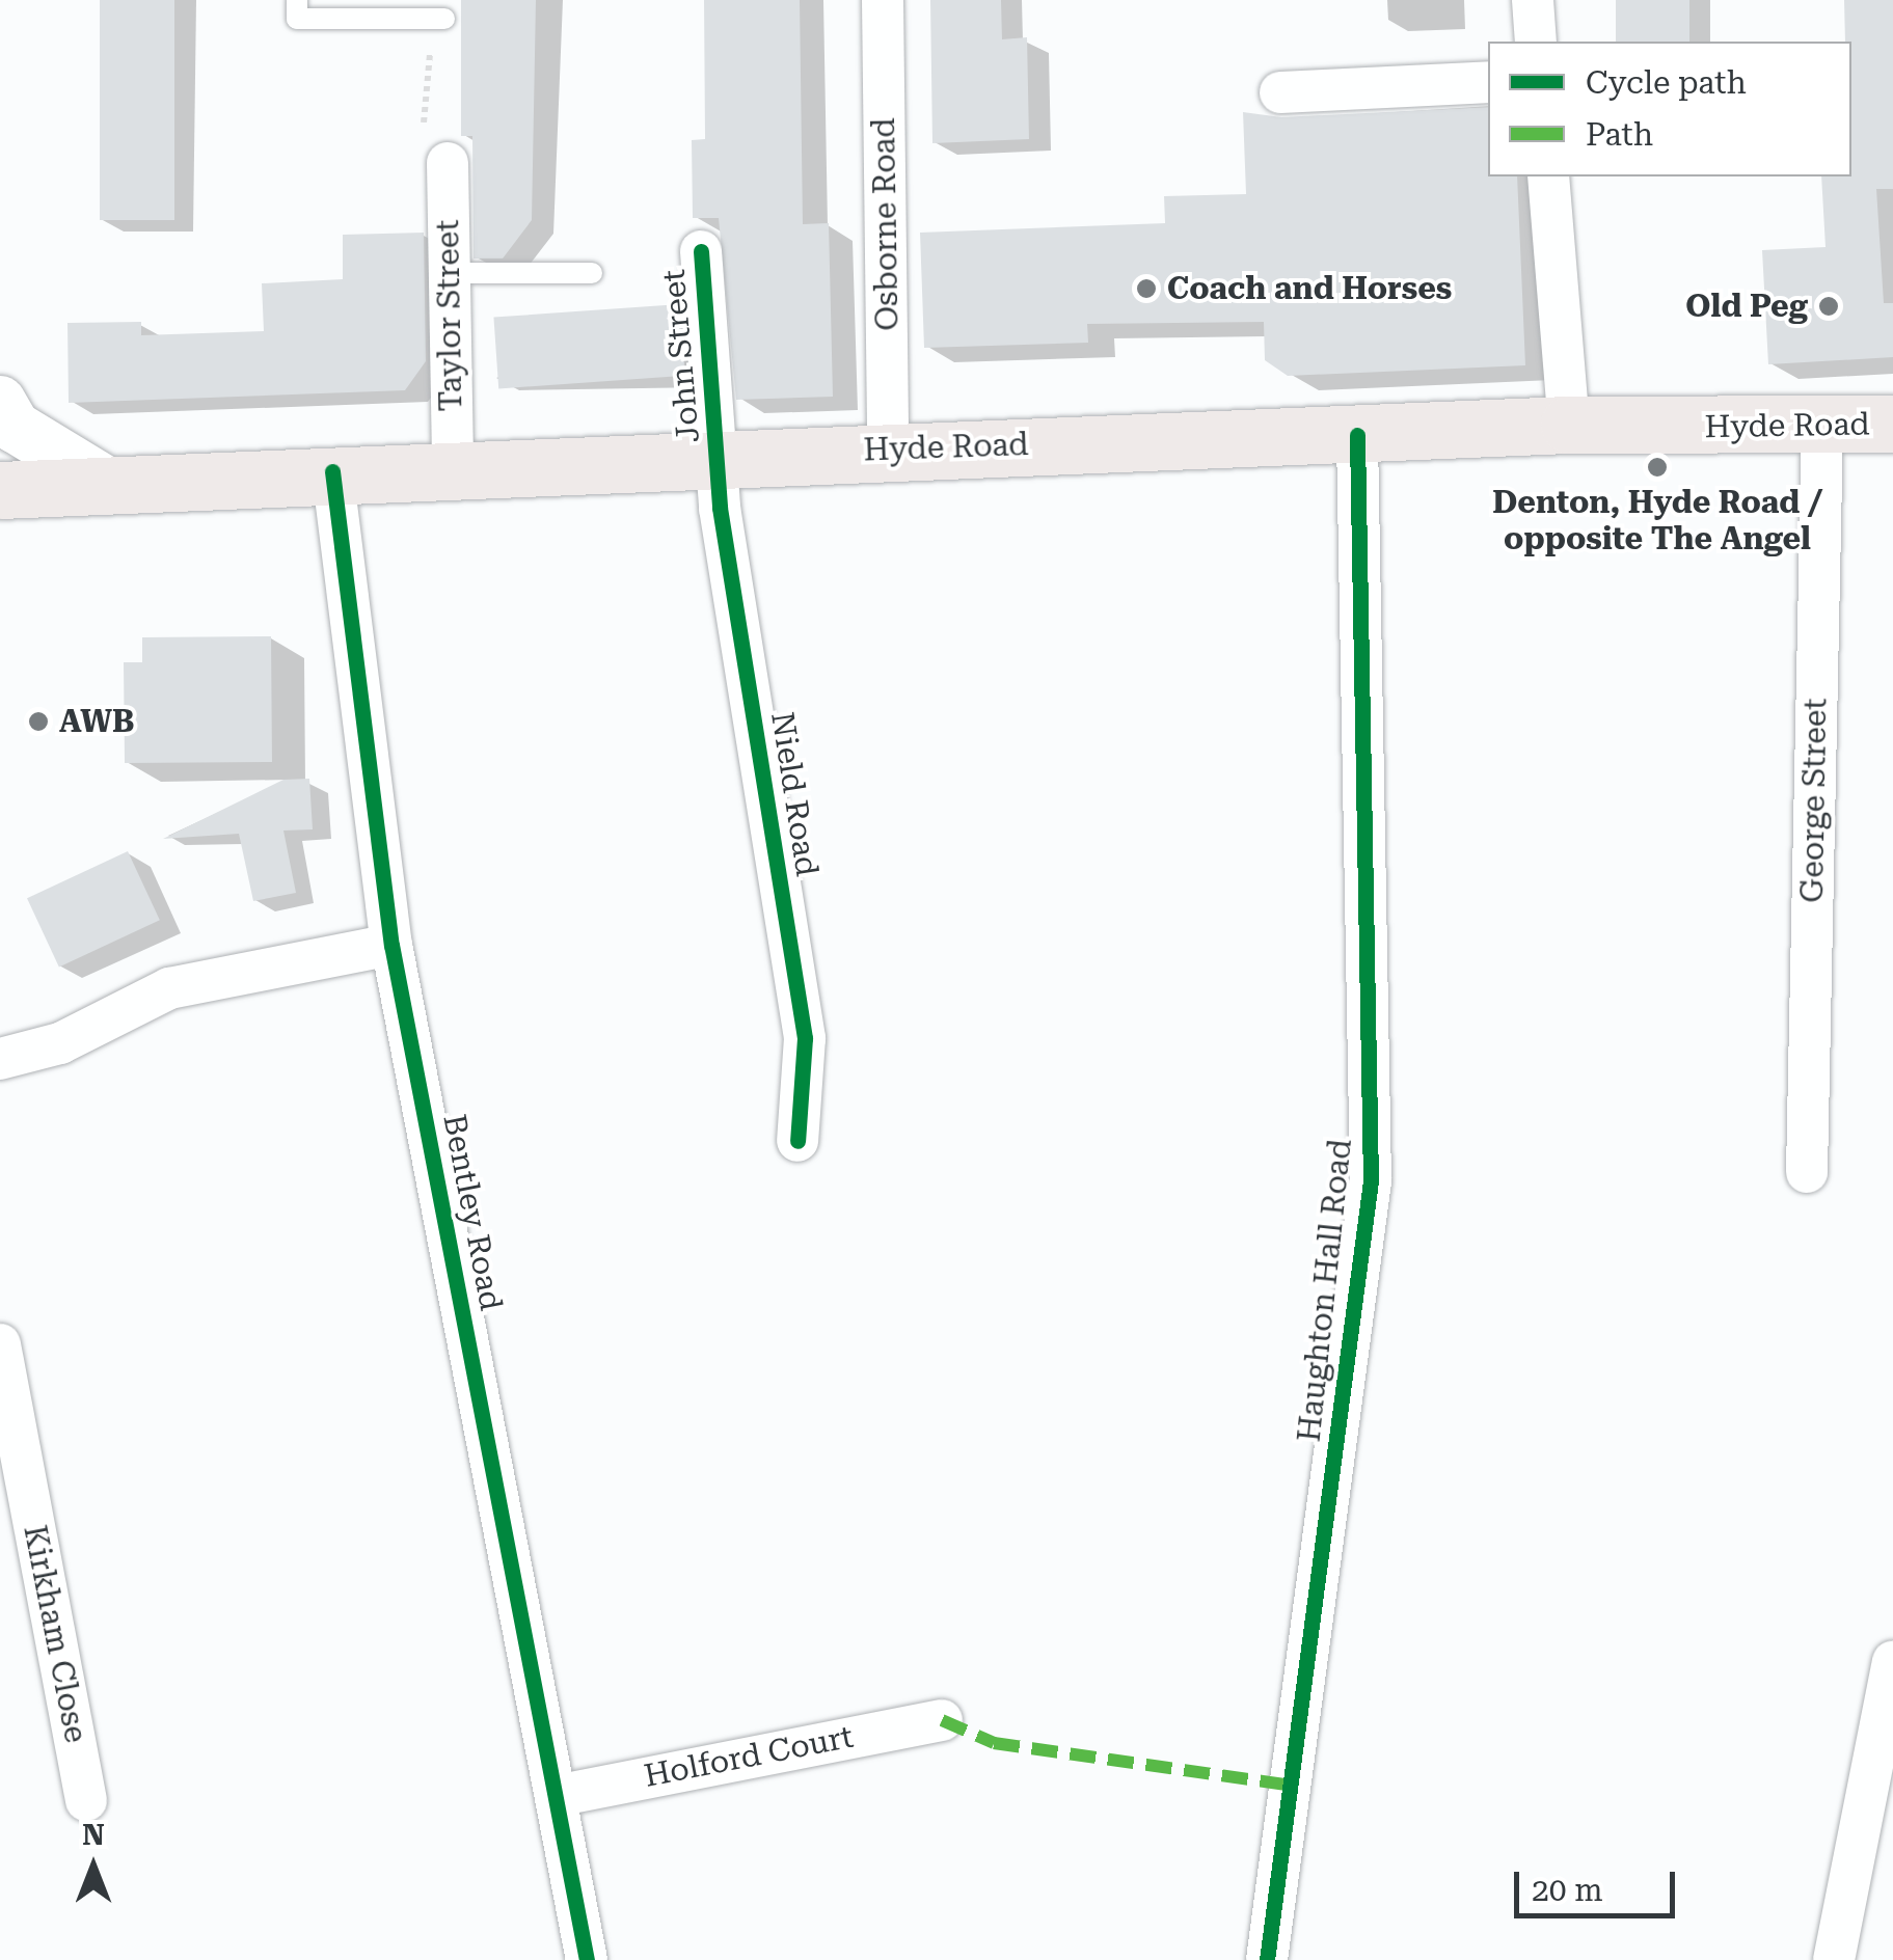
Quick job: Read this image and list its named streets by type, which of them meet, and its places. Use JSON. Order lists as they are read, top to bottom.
{
  "streets": {
    "main road": ["Hyde Road"],
    "street": [
      "Osborne Road",
      "Taylor Street",
      "John Street",
      "Nield Road",
      "George Street",
      "Bentley Road",
      "Haughton Hall Road",
      "Kirkham Close",
      "Holford Court"
    ]
  },
  "crossings": [
    ["Osborne Road", "Hyde Road"],
    ["Taylor Street", "Hyde Road"],
    ["John Street", "Hyde Road"],
    ["John Street", "Nield Road"],
    ["Hyde Road", "Nield Road"],
    ["Hyde Road", "George Street"],
    ["Hyde Road", "Bentley Road"],
    ["Hyde Road", "Haughton Hall Road"],
    ["Bentley Road", "Holford Court"]
  ],
  "places": [
    "Coach and Horses",
    "Old Peg",
    "Denton, Hyde Road / opposite The Angel",
    "AWB"
  ],
  "legend": ["Cycle path", "Path"],
  "scale_bar": "20 m",
  "north": "top"
}
